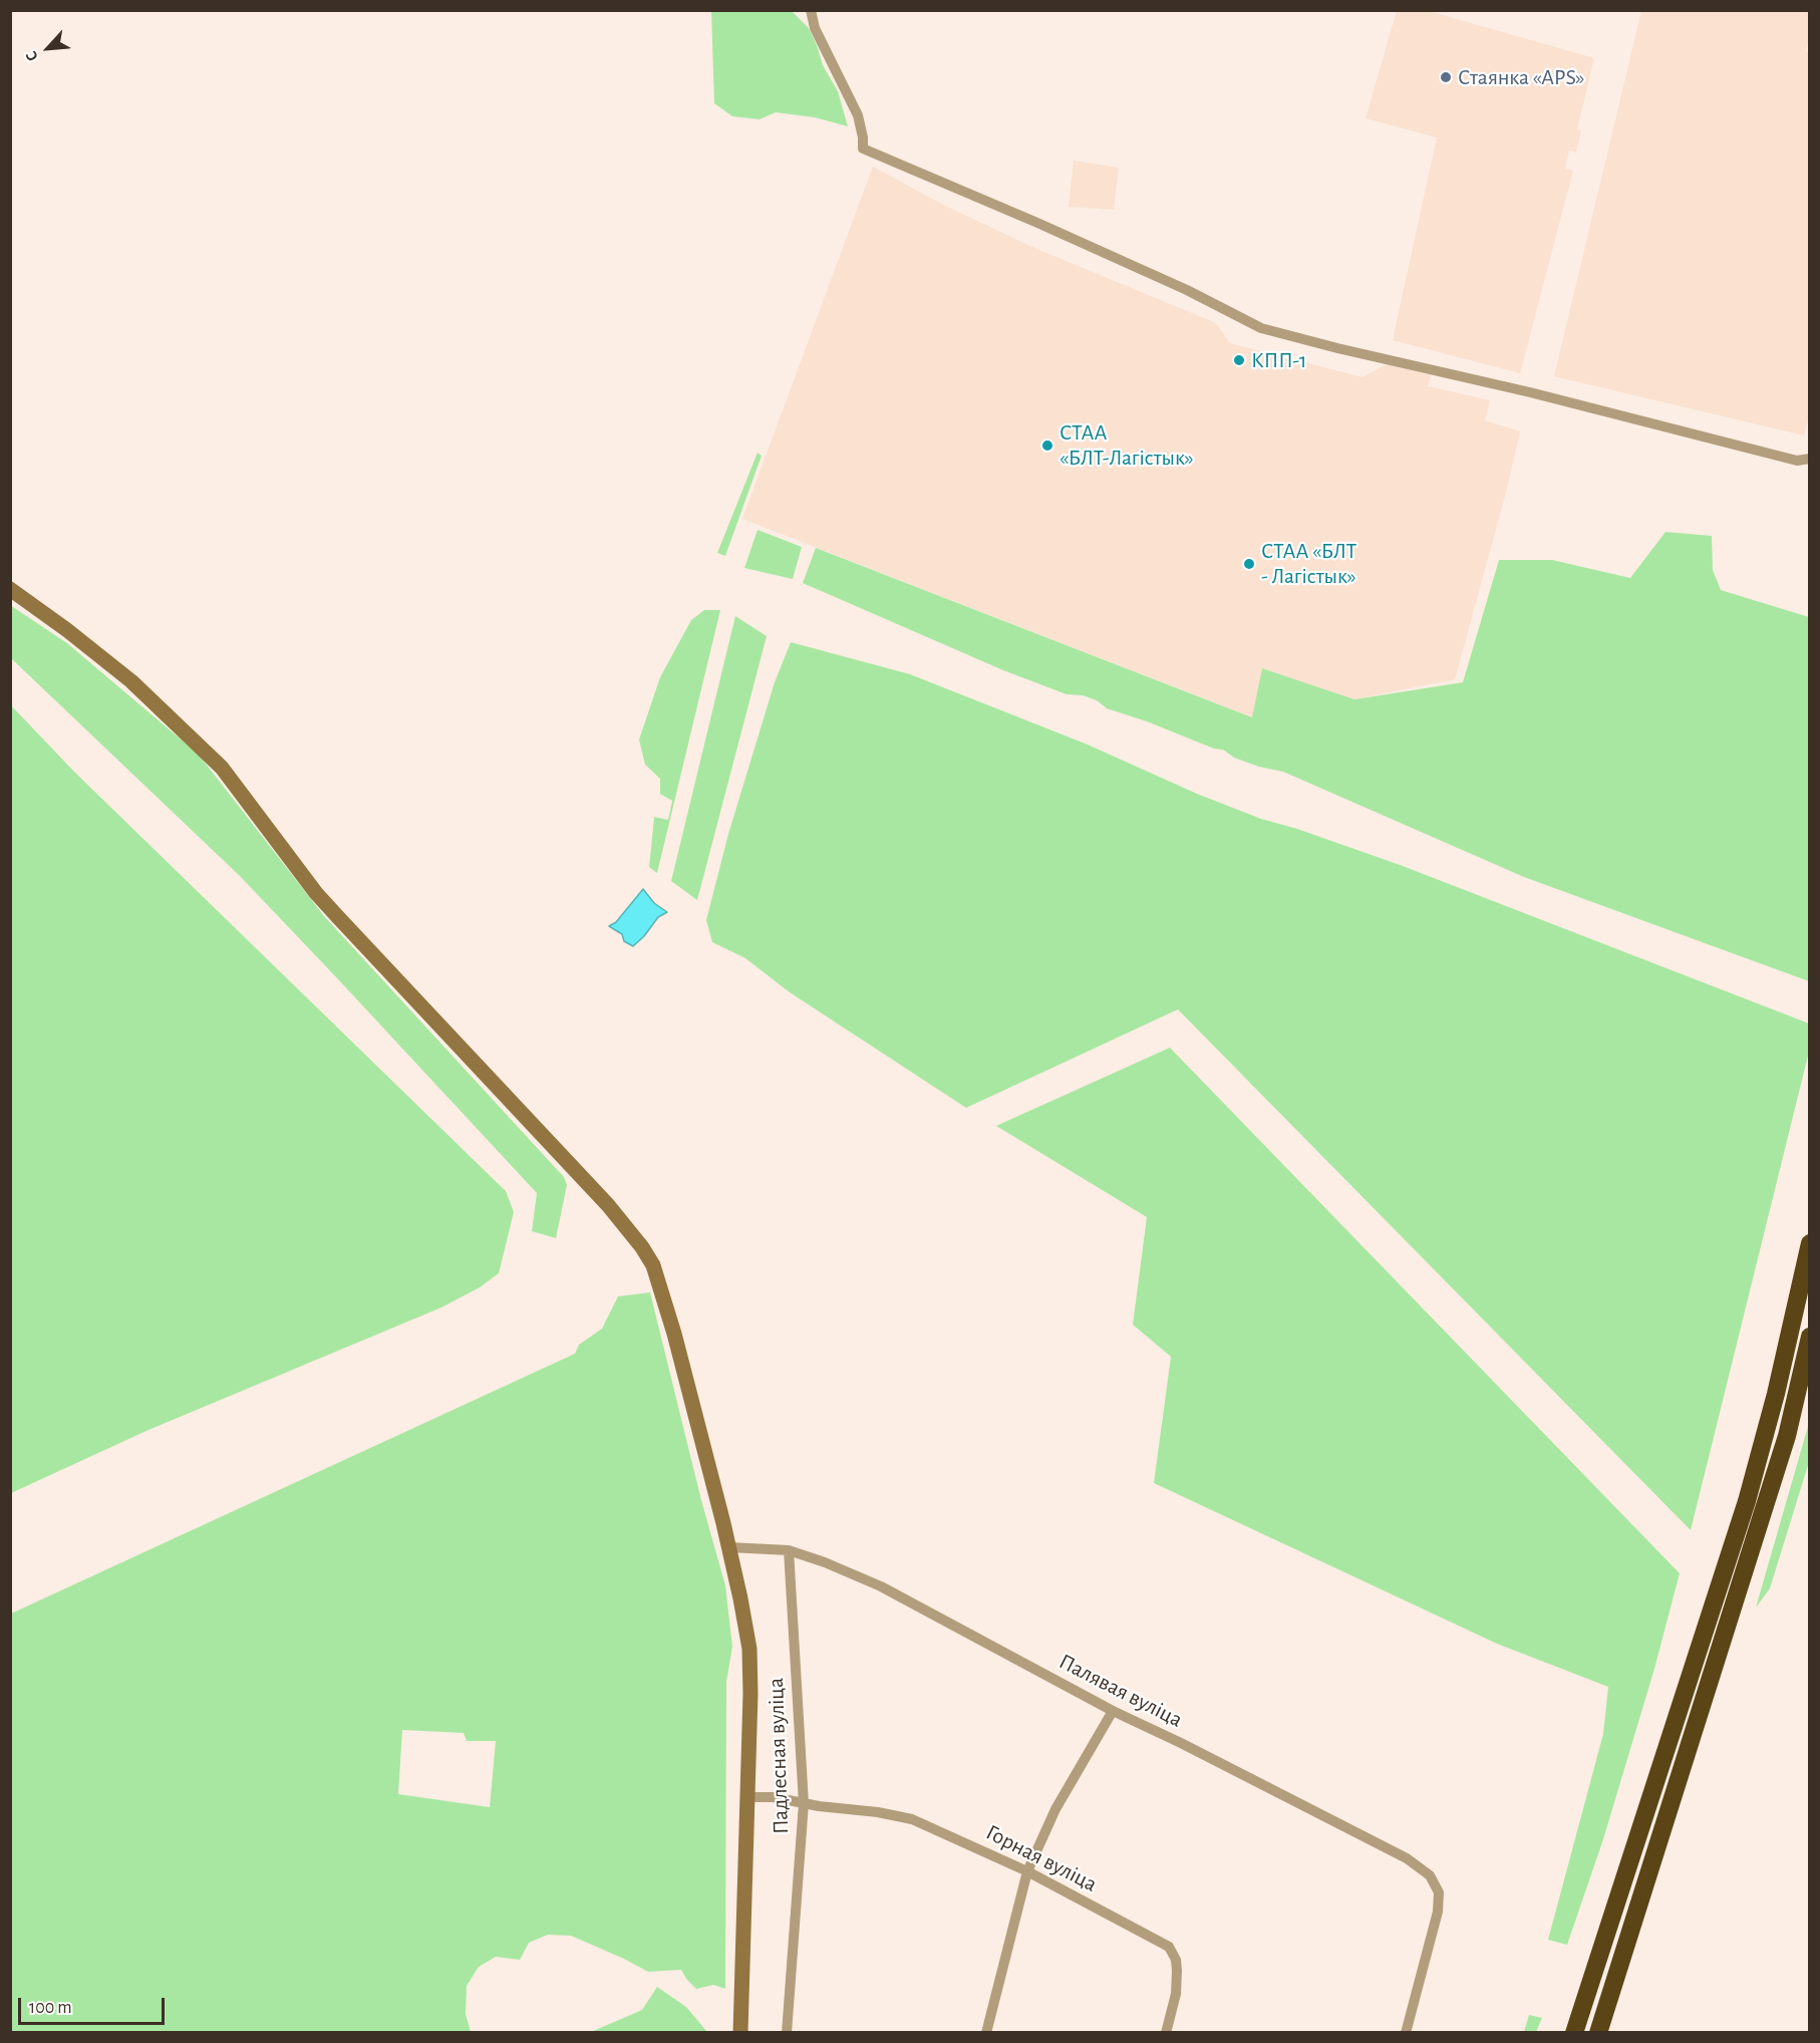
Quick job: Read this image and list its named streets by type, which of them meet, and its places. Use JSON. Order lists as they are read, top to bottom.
{
  "streets": {
    "street": ["Палявая вуліца", "Падлесная вуліца", "Горная вуліца"]
  },
  "crossings": [
    ["Палявая вуліца", "Падлесная вуліца"],
    ["Падлесная вуліца", "Горная вуліца"]
  ],
  "places": [
    "Стаянка «APS»",
    "КПП-1",
    "СТАА «БЛТ-Лагістык»",
    "СТАА «БЛТ - Лагістык»"
  ],
  "scale_bar": "100 m",
  "north": "bottom left"
}
